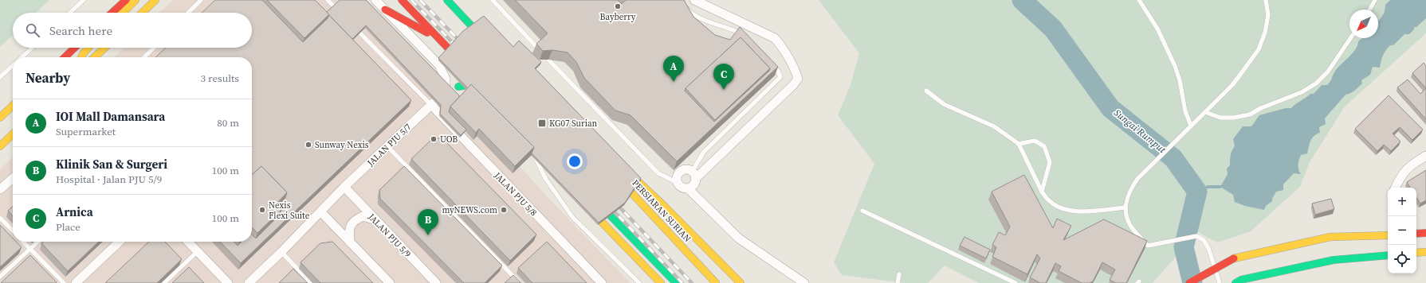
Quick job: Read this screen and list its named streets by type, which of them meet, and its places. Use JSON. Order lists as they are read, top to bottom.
{
  "streets": {
    "main road": ["PERSIARAN SURIAN"],
    "street": ["JALAN PJU 5/7", "JALAN PJU 5/8", "JALAN PJU 5/9"]
  },
  "crossings": [
    ["JALAN PJU 5/7", "JALAN PJU 5/8"],
    ["JALAN PJU 5/7", "JALAN PJU 5/9"]
  ],
  "water": ["Sungai Rumput"],
  "places": {
    "other": [
      "Bayberry",
      "UOB",
      "Sunway Nexis",
      "Nexis Flexi Suite",
      "myNEWS.com"
    ],
    "transit": ["KG07 Surian"]
  },
  "north": "bottom left",
  "page": {
    "search": "Search here",
    "pins": ["A", "C", "B"],
    "heading": ["Nearby", "3 results"],
    "list": [
      {
        "mark": "A",
        "name": "IOI Mall Damansara",
        "note": "Supermarket",
        "value": "80 m"
      },
      {
        "mark": "B",
        "name": "Klinik San & Surgeri",
        "note": "Hospital · Jalan PJU 5/9",
        "value": "100 m"
      },
      {
        "mark": "C",
        "name": "Arnica",
        "note": "Place",
        "value": "100 m"
      }
    ],
    "map_buttons": ["+", "−"]
  }
}
